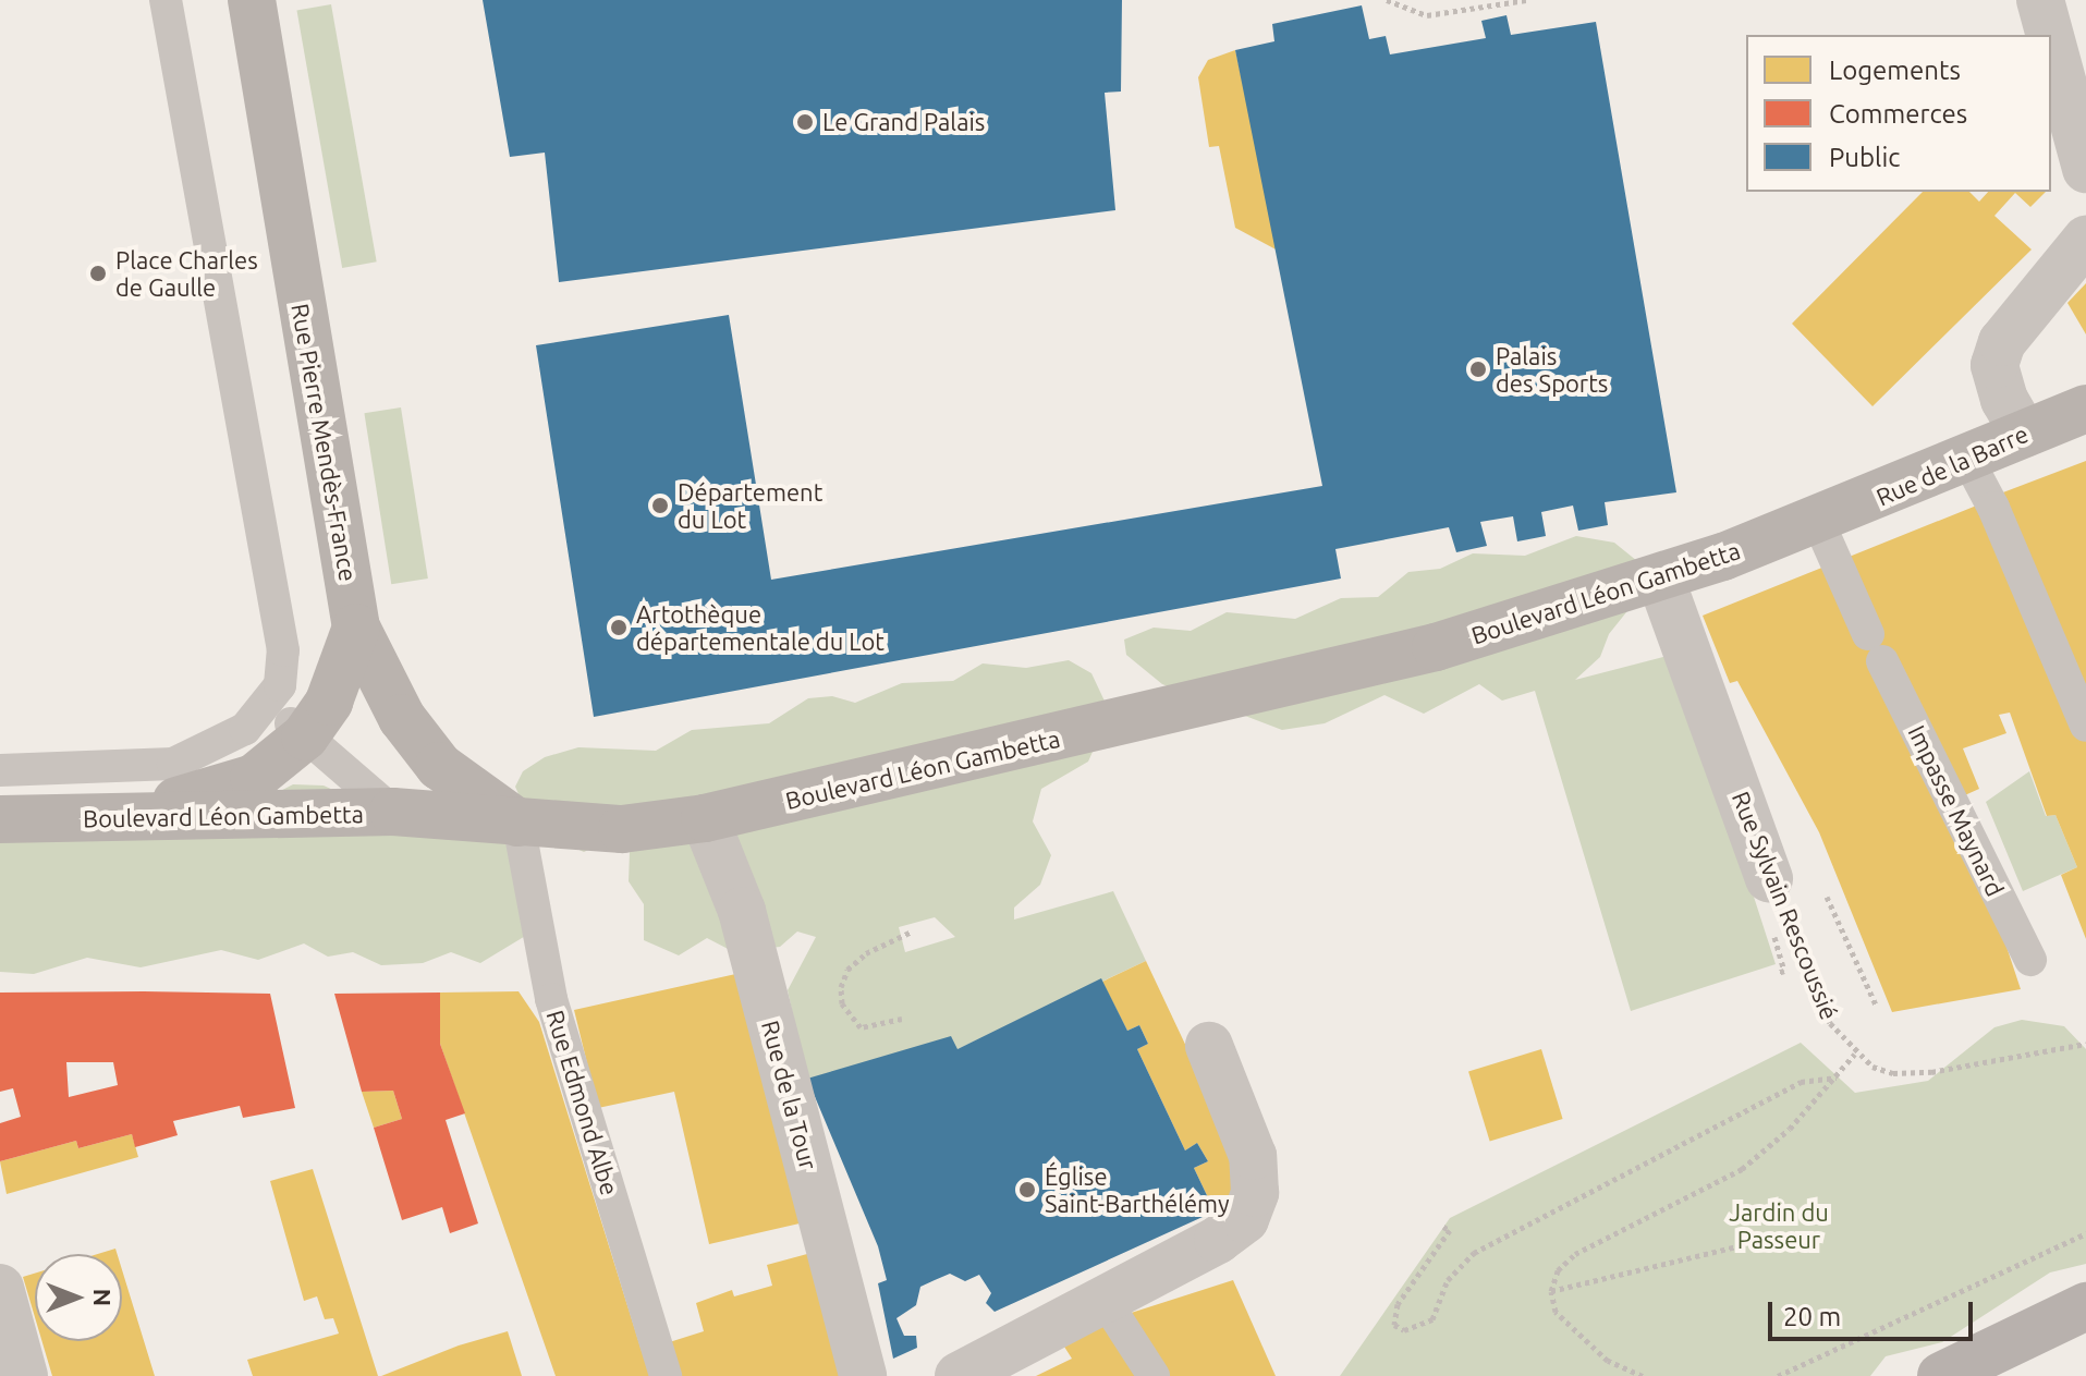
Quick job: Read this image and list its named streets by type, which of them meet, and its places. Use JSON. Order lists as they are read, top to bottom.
{
  "streets": {
    "main road": ["Rue Pierre Mendès-France", "Rue de la Barre", "Boulevard Léon Gambetta"],
    "street": ["Rue Sylvain Rescoussié", "Rue de la Tour"],
    "lane": ["Impasse Maynard", "Rue Edmond Albe"]
  },
  "crossings": [
    ["Rue Pierre Mendès-France", "Boulevard Léon Gambetta"],
    ["Rue Pierre Mendès-France", "Rue Edmond Albe"],
    ["Rue de la Barre", "Boulevard Léon Gambetta"],
    ["Rue de la Barre", "Impasse Maynard"],
    ["Boulevard Léon Gambetta", "Impasse Maynard"],
    ["Boulevard Léon Gambetta", "Rue Sylvain Rescoussié"],
    ["Boulevard Léon Gambetta", "Rue de la Tour"],
    ["Boulevard Léon Gambetta", "Rue Edmond Albe"]
  ],
  "parks": ["Jardin du Passeur"],
  "places": [
    "Le Grand Palais",
    "Place Charles de Gaulle",
    "Palais des Sports",
    "Département du Lot",
    "Artothèque départementale du Lot",
    "Église Saint-Barthélémy"
  ],
  "legend": ["Logements", "Commerces", "Public"],
  "scale_bar": "20 m",
  "north": "right"
}
